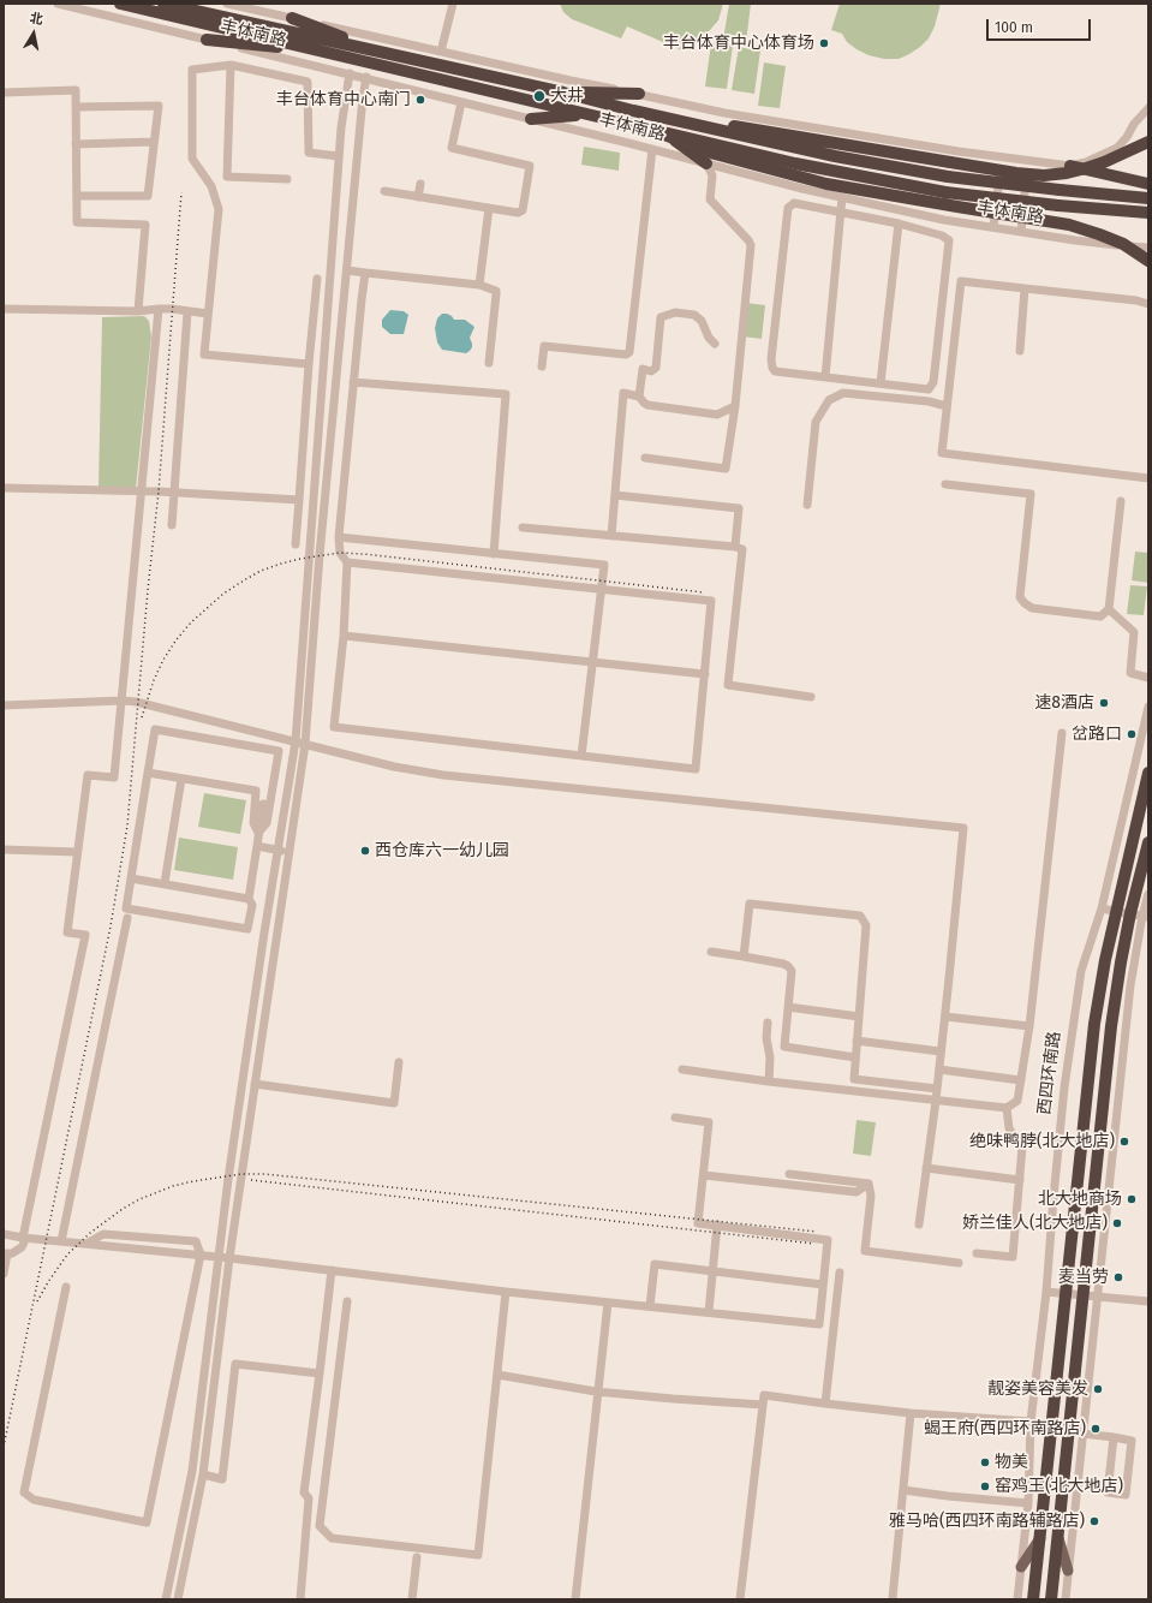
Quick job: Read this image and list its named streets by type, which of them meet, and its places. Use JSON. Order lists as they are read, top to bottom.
{
  "streets": {
    "highway": ["丰体南路", "西四环南路"]
  },
  "places": [
    "丰台体育中心体育场",
    "大井",
    "丰台体育中心南门",
    "速8酒店",
    "岔路口",
    "西仓库六一幼儿园",
    "绝味鸭脖(北大地店)",
    "北大地商场",
    "娇兰佳人(北大地店)",
    "麦当劳",
    "靓姿美容美发",
    "蝎王府(西四环南路店)",
    "物美",
    "窑鸡王(北大地店)",
    "雅马哈(西四环南路辅路店)"
  ],
  "scale_bar": "100 m",
  "north": "top"
}
